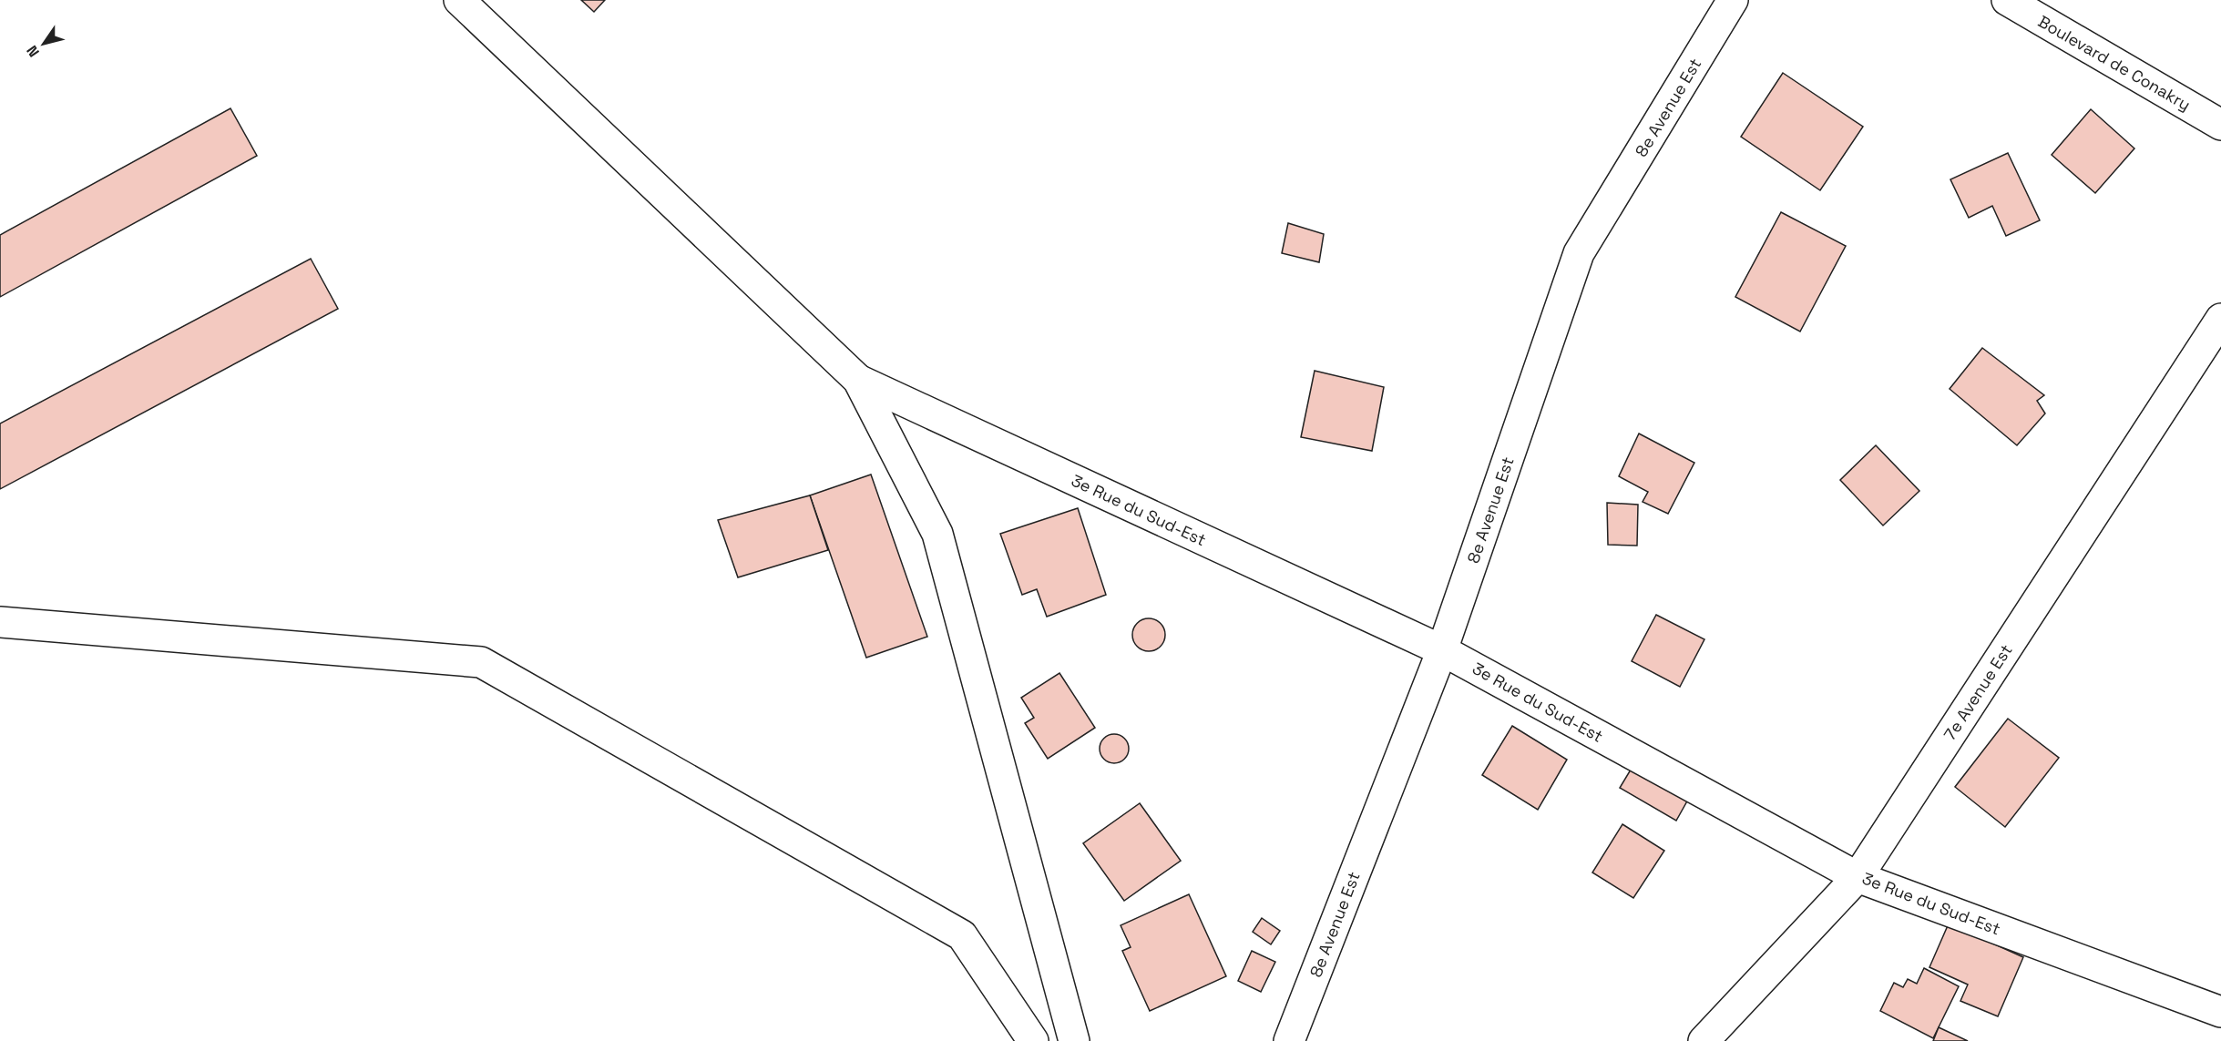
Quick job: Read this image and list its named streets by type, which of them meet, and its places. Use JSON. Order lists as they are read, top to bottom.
{
  "streets": {
    "street": [
      "Boulevard de Conakry",
      "8e Avenue Est",
      "3e Rue du Sud-Est",
      "7e Avenue Est"
    ]
  },
  "crossings": [
    ["8e Avenue Est", "3e Rue du Sud-Est"],
    ["3e Rue du Sud-Est", "7e Avenue Est"]
  ],
  "north": "bottom left"
}
